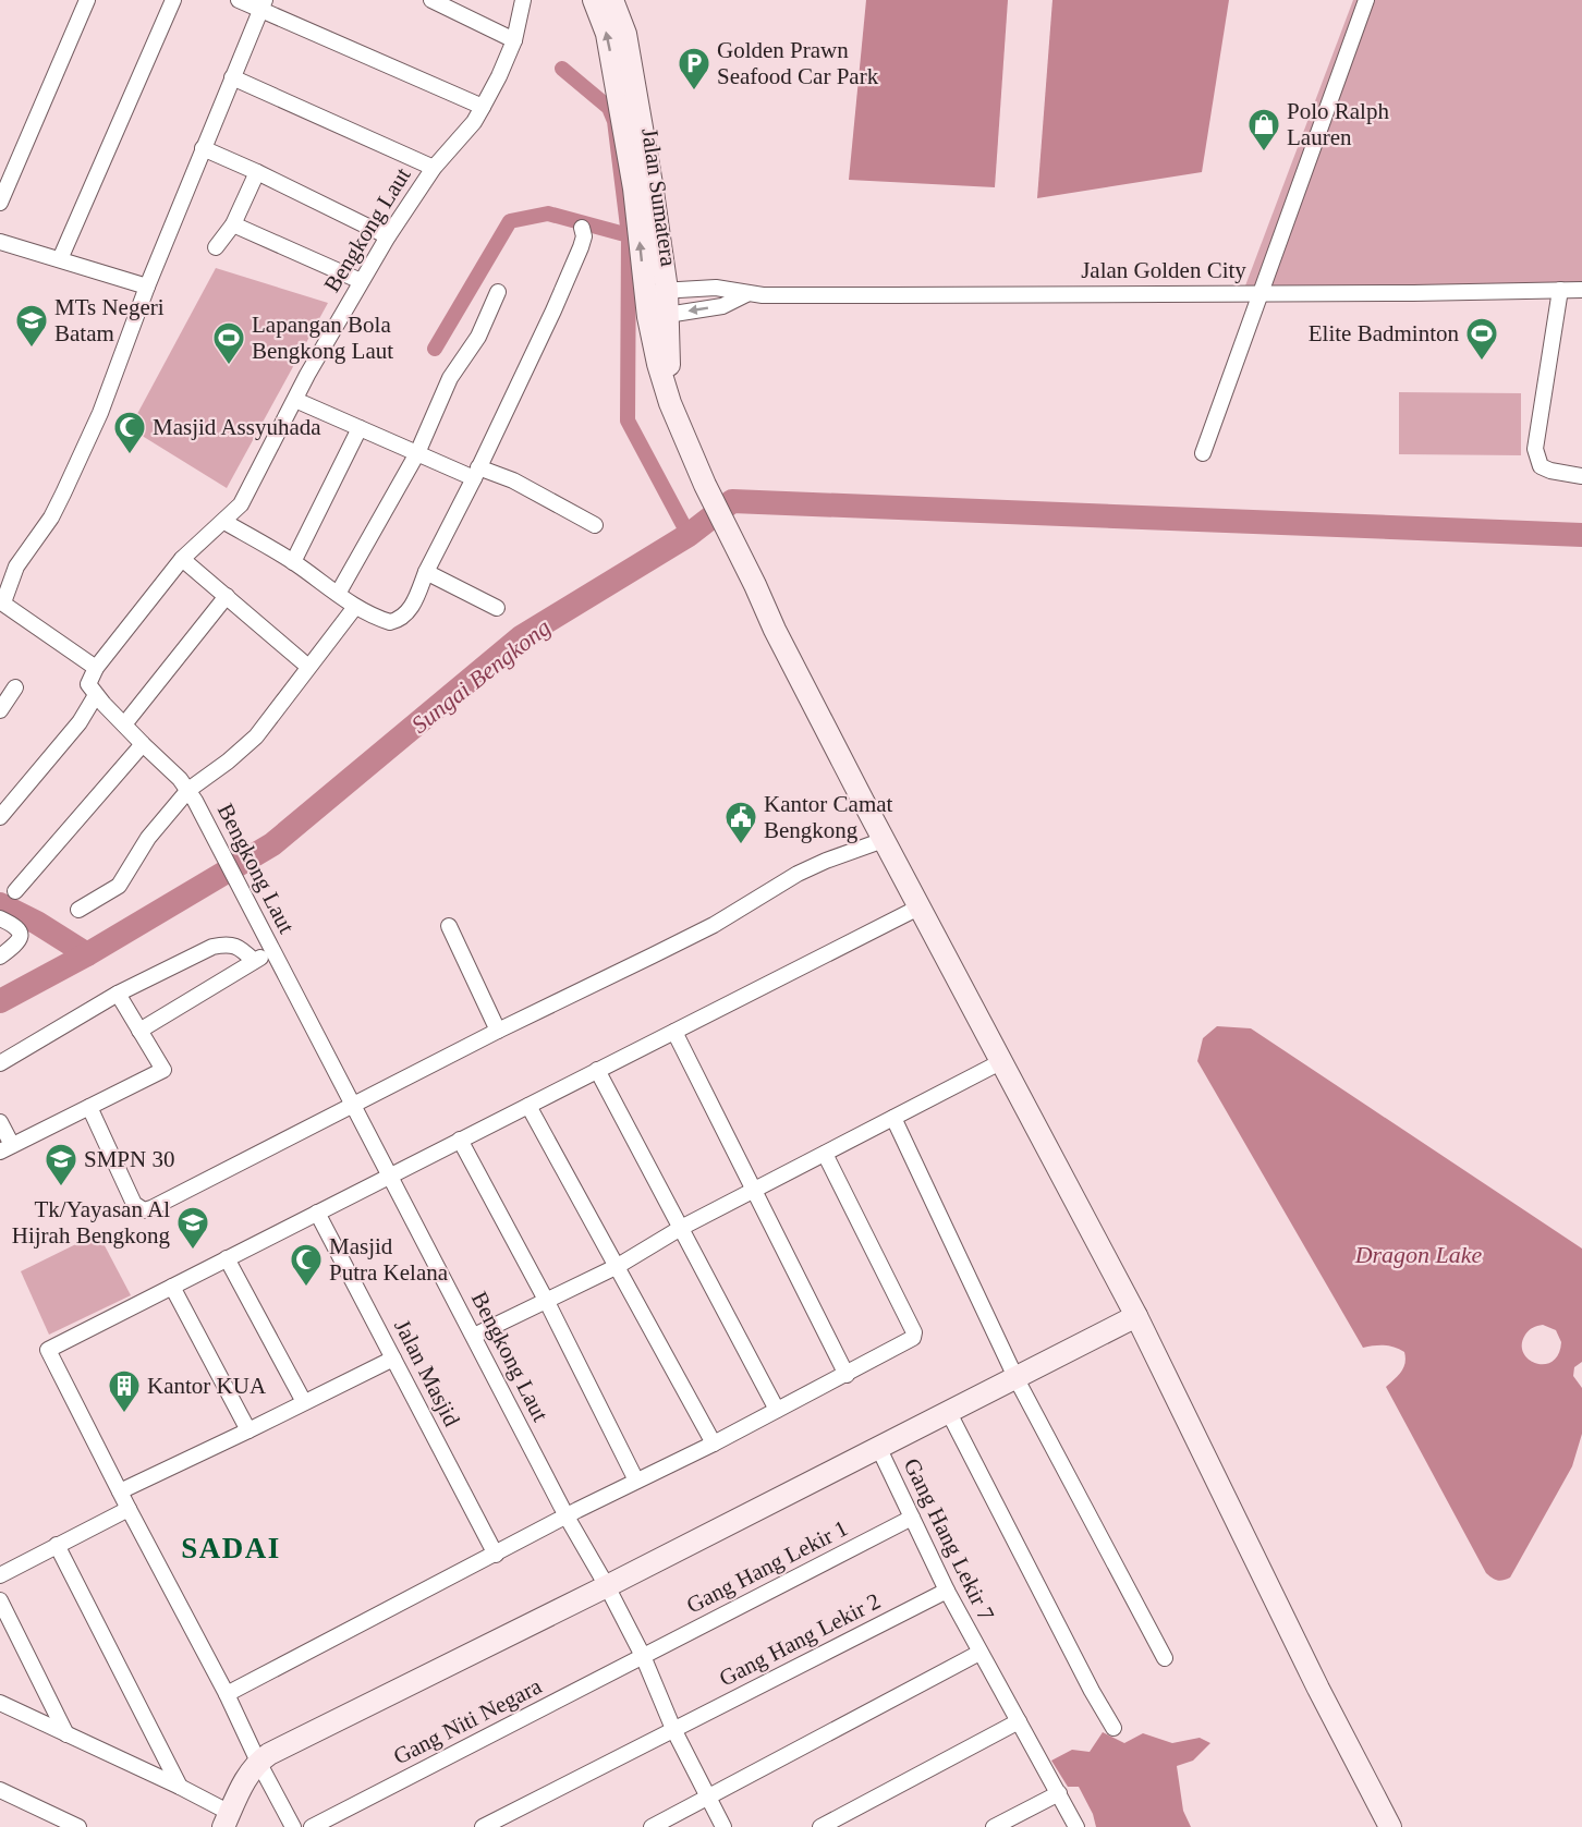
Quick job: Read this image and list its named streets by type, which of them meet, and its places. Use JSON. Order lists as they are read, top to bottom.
{
  "streets": {
    "main road": ["Jalan Sumatera"],
    "street": [
      "Bengkong Laut",
      "Jalan Golden City",
      "Jalan Masjid",
      "Gang Hang Lekir 7",
      "Gang Hang Lekir 1",
      "Gang Hang Lekir 2",
      "Gang Niti Negara"
    ]
  },
  "crossings": [
    ["Jalan Sumatera", "Jalan Golden City"],
    ["Bengkong Laut", "Gang Hang Lekir 1"],
    ["Bengkong Laut", "Gang Hang Lekir 2"],
    ["Bengkong Laut", "Gang Niti Negara"],
    ["Gang Hang Lekir 7", "Gang Hang Lekir 1"],
    ["Gang Hang Lekir 7", "Gang Hang Lekir 2"],
    ["Gang Hang Lekir 1", "Gang Niti Negara"]
  ],
  "districts": ["SADAI"],
  "water": ["Sungai Bengkong", "Dragon Lake"],
  "places": {
    "parking": ["Golden Prawn Seafood Car Park"],
    "shop": ["Polo Ralph Lauren"],
    "school or university": ["MTs Negeri Batam", "SMPN 30", "Tk/Yayasan Al Hijrah Bengkong"],
    "sports": ["Elite Badminton", "Lapangan Bola Bengkong Laut"],
    "mosque": ["Masjid Assyuhada", "Masjid Putra Kelana"],
    "public building": ["Kantor Camat Bengkong"],
    "building": ["Kantor KUA"]
  }
}
